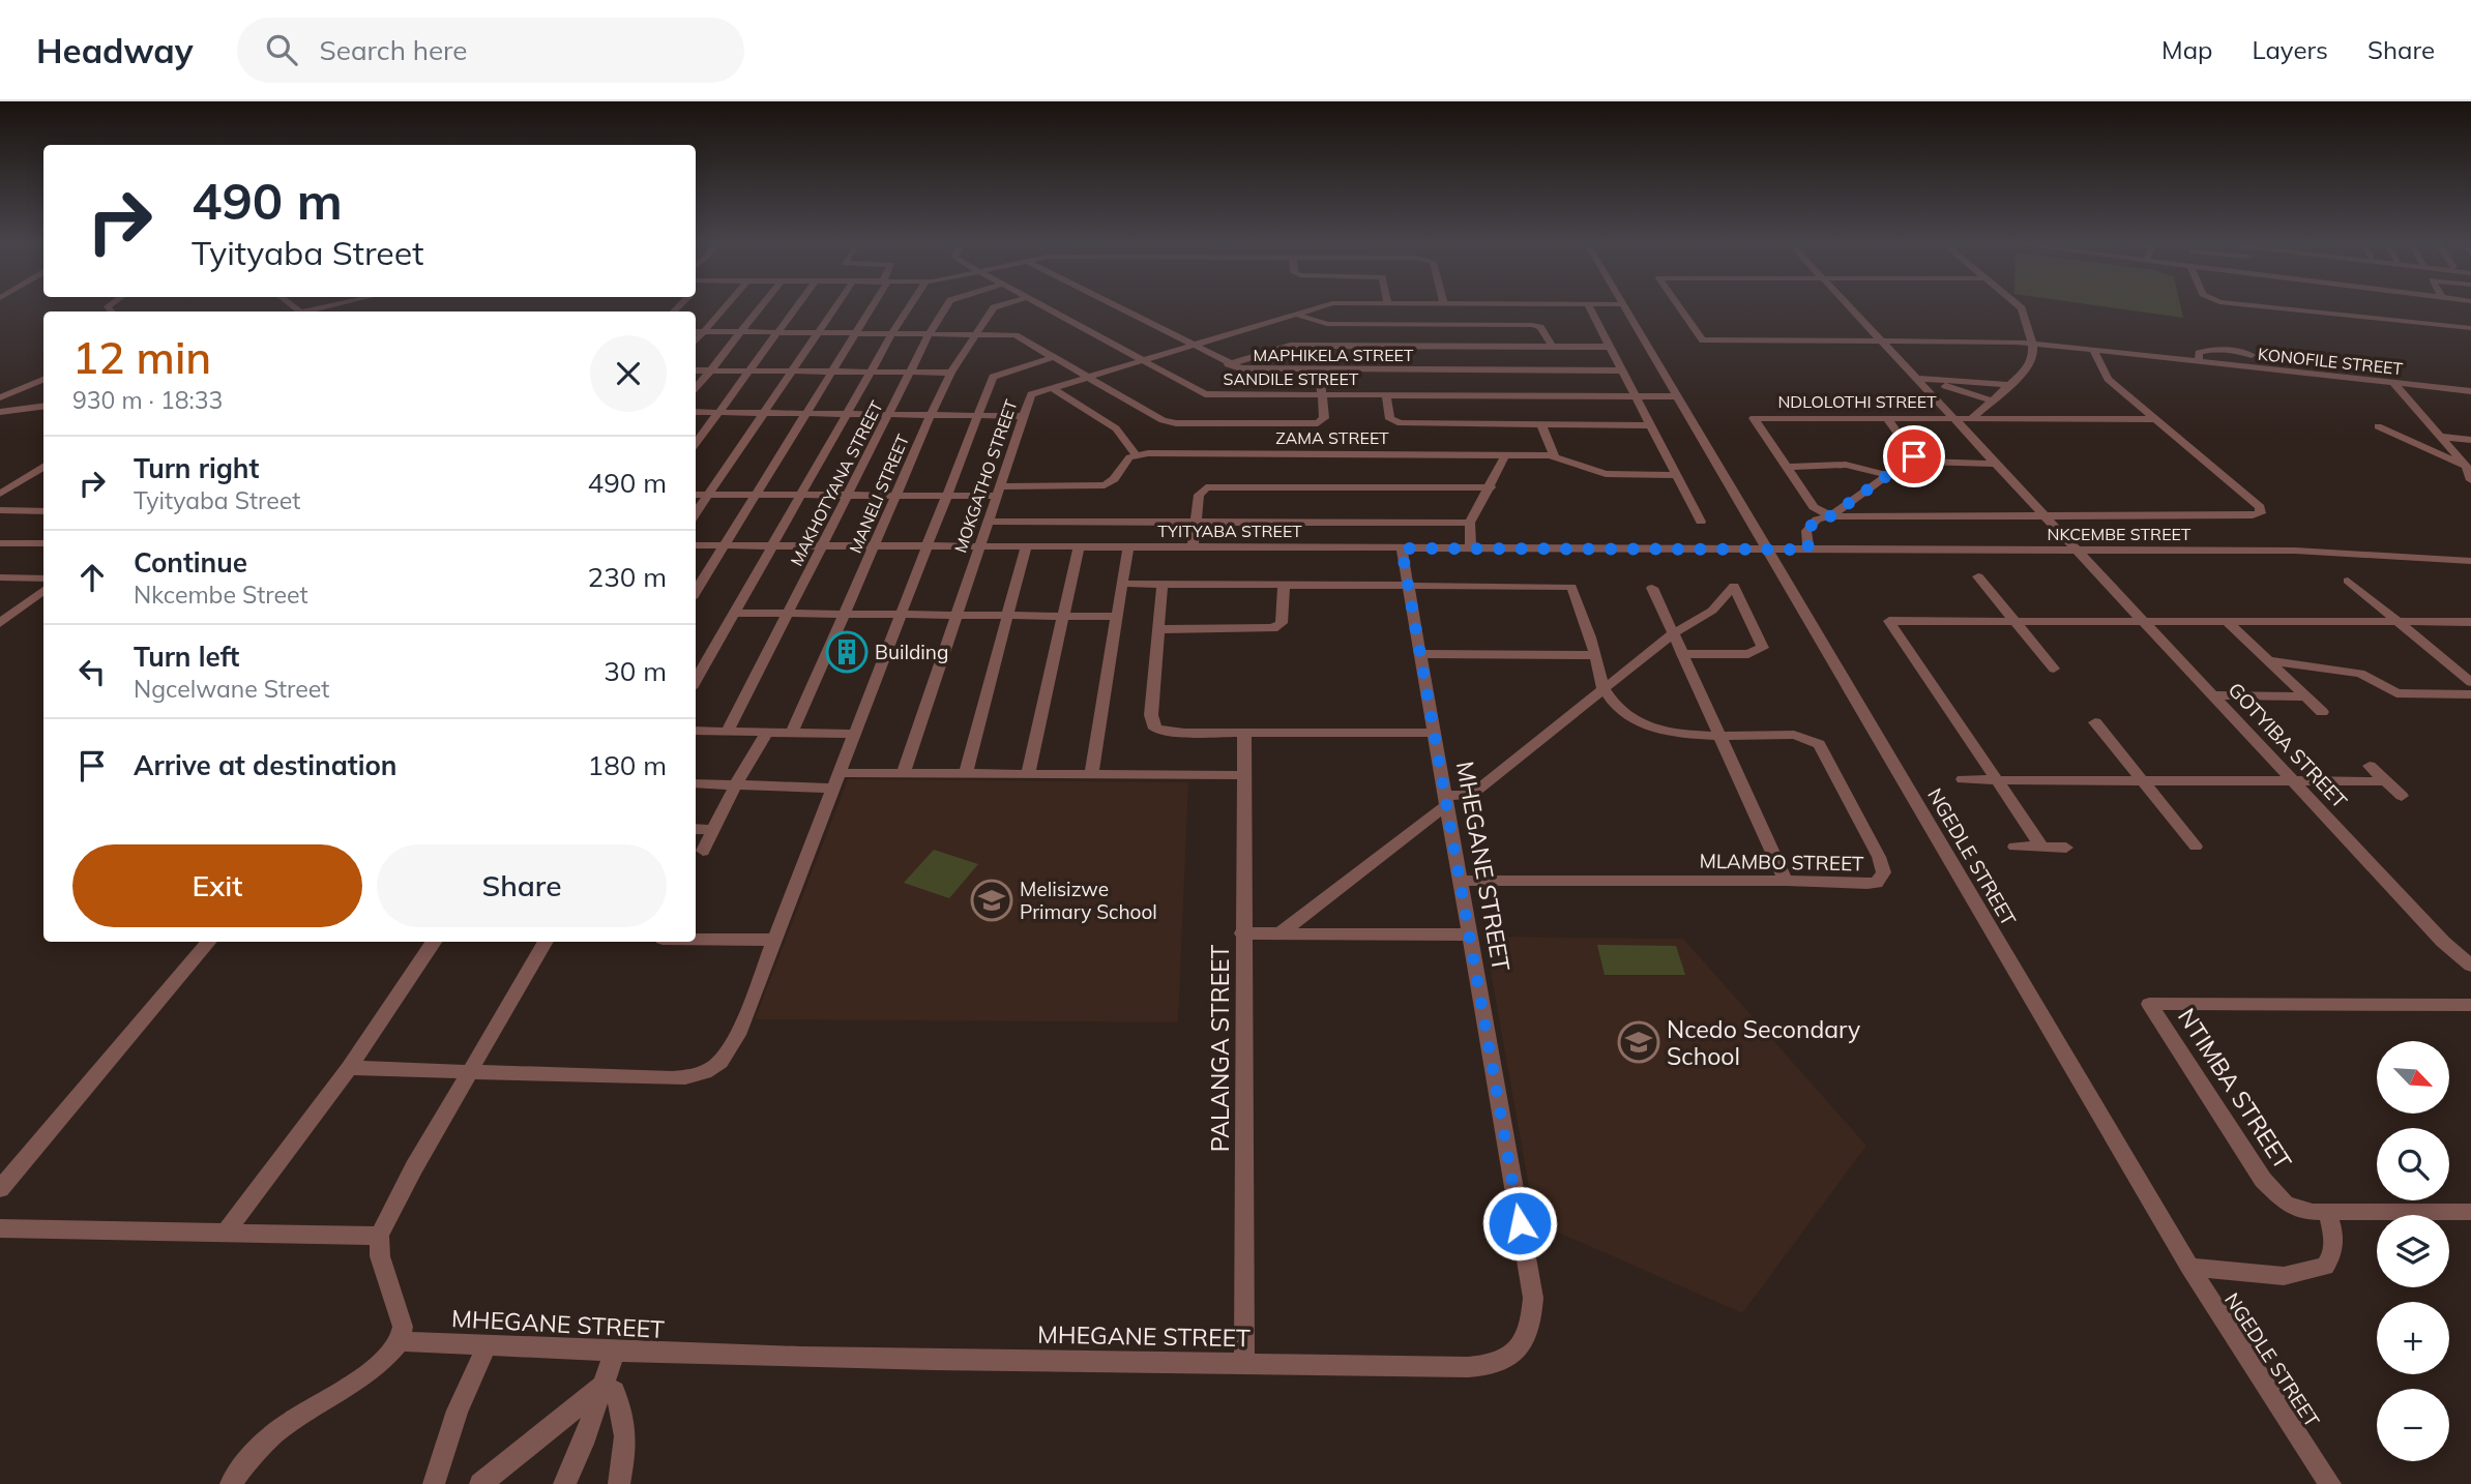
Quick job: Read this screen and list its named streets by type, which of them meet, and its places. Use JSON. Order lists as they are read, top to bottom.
{
  "streets": {
    "street": [
      "MAPHIKELA STREET",
      "KONOFILE STREET",
      "SANDILE STREET",
      "NDLOLOTHI STREET",
      "ZAMA STREET",
      "MOKGATHO STREET",
      "MAKHOTYANA STREET",
      "MANELI STREET",
      "TYITYABA STREET",
      "NKCEMBE STREET",
      "GOTYIBA STREET",
      "NGEDLE STREET",
      "MLAMBO STREET",
      "MHEGANE STREET",
      "PALANGA STREET",
      "NTIMBA STREET"
    ]
  },
  "crossings": [
    ["MAPHIKELA STREET", "MOKGATHO STREET"],
    ["KONOFILE STREET", "GOTYIBA STREET"],
    ["SANDILE STREET", "MOKGATHO STREET"],
    ["SANDILE STREET", "NGEDLE STREET"],
    ["NDLOLOTHI STREET", "GOTYIBA STREET"],
    ["MOKGATHO STREET", "TYITYABA STREET"],
    ["MAKHOTYANA STREET", "TYITYABA STREET"],
    ["MANELI STREET", "TYITYABA STREET"],
    ["TYITYABA STREET", "NKCEMBE STREET"],
    ["TYITYABA STREET", "NGEDLE STREET"],
    ["TYITYABA STREET", "MHEGANE STREET"],
    ["NKCEMBE STREET", "GOTYIBA STREET"],
    ["NKCEMBE STREET", "NGEDLE STREET"],
    ["MLAMBO STREET", "MHEGANE STREET"],
    ["MHEGANE STREET", "PALANGA STREET"]
  ],
  "places": {
    "building": ["Building"],
    "school or university": ["Melisizwe Primary School", "Ncedo Secondary School"]
  },
  "north": "bottom right",
  "page": {
    "header": "Headway",
    "search": "Search here",
    "nav": ["Map", "Layers", "Share"],
    "turn": ["490 m", "Tyityaba Street"],
    "heading": ["12 min", "930 m · 18:33"],
    "list": [
      {
        "name": "Turn right",
        "note": "Tyityaba Street",
        "value": "490 m"
      },
      {
        "name": "Continue",
        "note": "Nkcembe Street",
        "value": "230 m"
      },
      {
        "name": "Turn left",
        "note": "Ngcelwane Street",
        "value": "30 m"
      },
      {
        "name": "Arrive at destination",
        "value": "180 m"
      }
    ],
    "buttons": ["Exit", "Share"],
    "map_buttons": ["+", "−"]
  }
}
